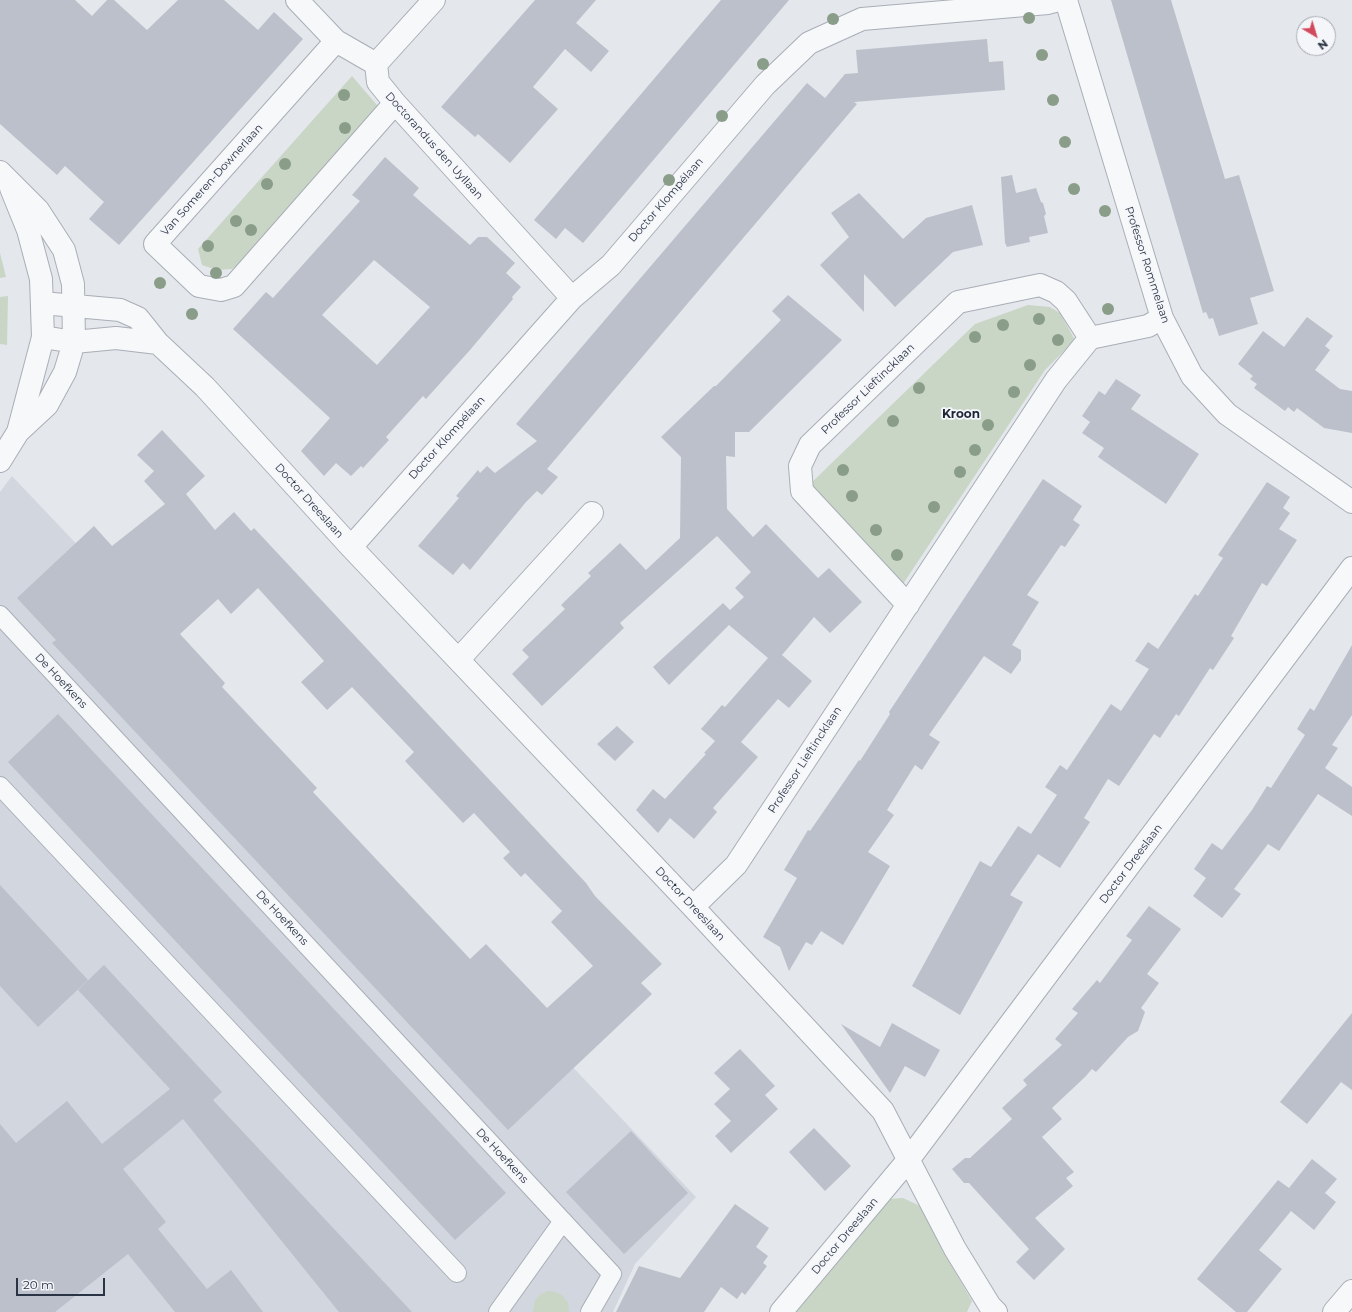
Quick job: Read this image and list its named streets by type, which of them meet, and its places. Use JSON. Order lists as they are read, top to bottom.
{
  "streets": {
    "street": [
      "Doctorandus den Uyllaan",
      "Van Someren-Downerlaan",
      "Doctor Klompélaan",
      "Professor Rommelaan",
      "Professor Lieftincklaan",
      "Doctor Dreeslaan"
    ],
    "lane": ["De Hoefkens"]
  },
  "crossings": [
    ["Doctorandus den Uyllaan", "Van Someren-Downerlaan"],
    ["Doctorandus den Uyllaan", "Doctor Klompélaan"],
    ["Doctor Klompélaan", "Doctor Dreeslaan"],
    ["Professor Lieftincklaan", "Doctor Dreeslaan"]
  ],
  "districts": ["Kroon"],
  "scale_bar": "20 m",
  "north": "bottom right"
}
